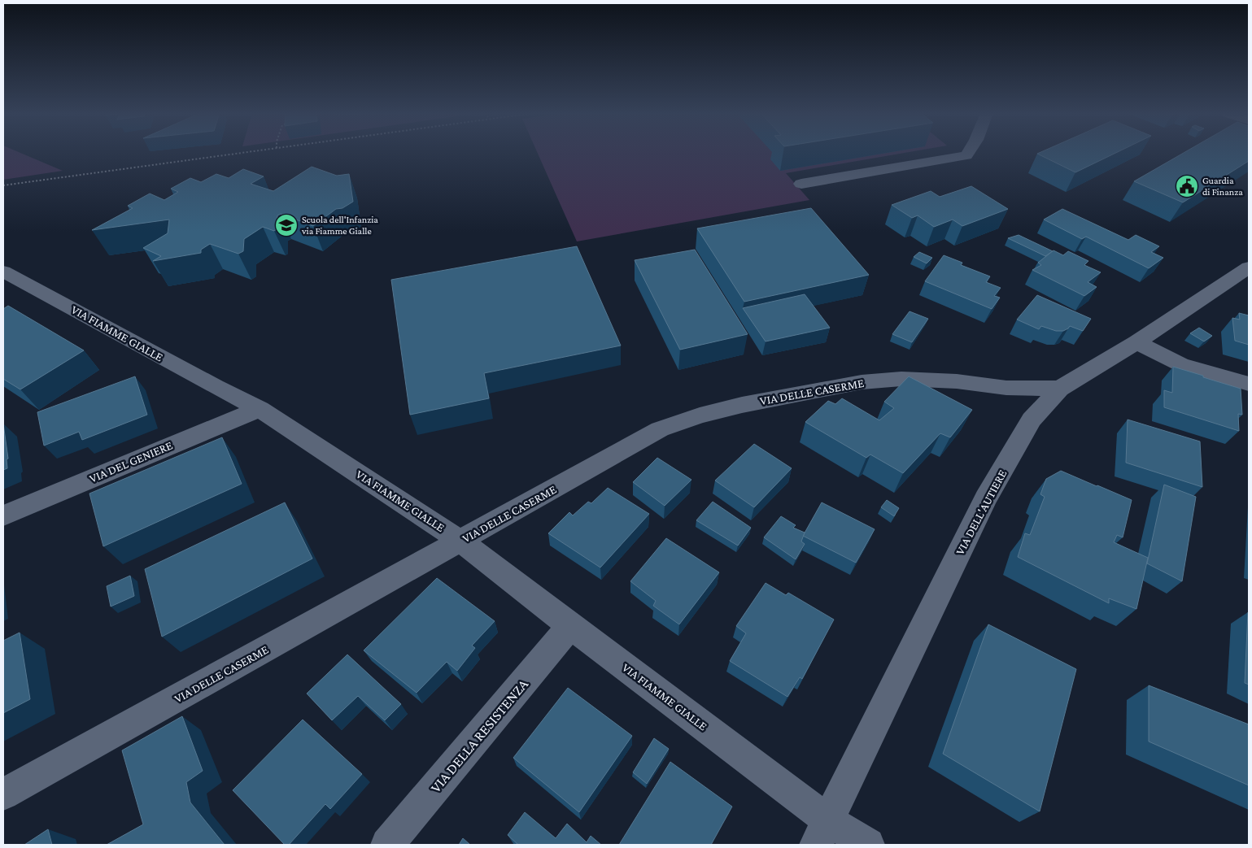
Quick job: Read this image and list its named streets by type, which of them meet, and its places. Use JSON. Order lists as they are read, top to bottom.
{
  "streets": {
    "street": [
      "VIA FIAMME GIALLE",
      "VIA DELLE CASERME",
      "VIA DEL GENIERE",
      "VIA DELL'AUTIERE",
      "VIA DELLA RESISTENZA"
    ]
  },
  "crossings": [
    ["VIA FIAMME GIALLE", "VIA DELLE CASERME"],
    ["VIA FIAMME GIALLE", "VIA DEL GENIERE"],
    ["VIA FIAMME GIALLE", "VIA DELL'AUTIERE"],
    ["VIA FIAMME GIALLE", "VIA DELLA RESISTENZA"],
    ["VIA DELLE CASERME", "VIA DELL'AUTIERE"]
  ],
  "places": {
    "public building": ["Guardia di Finanza"],
    "school or university": ["Scuola dell'Infanzia via Fiamme Gialle"]
  }
}
